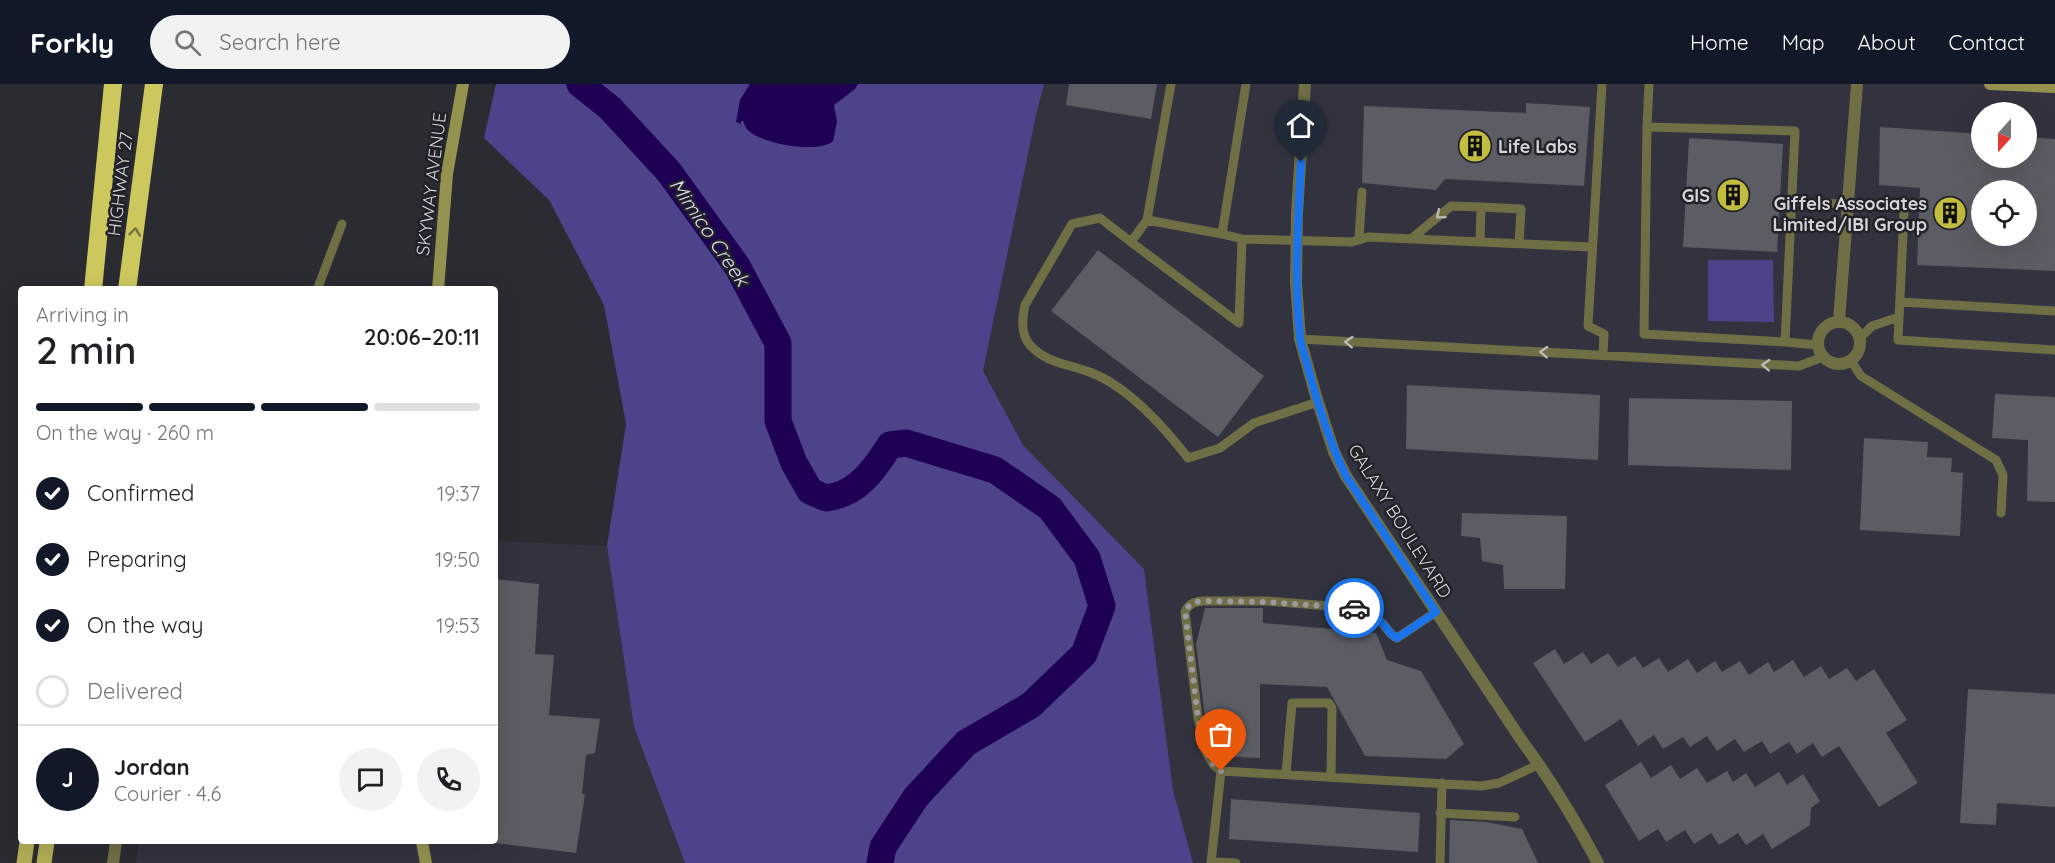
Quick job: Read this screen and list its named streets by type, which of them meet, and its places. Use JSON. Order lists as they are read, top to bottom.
{
  "streets": {
    "highway": ["HIGHWAY 27"],
    "street": ["SKYWAY AVENUE", "GALAXY BOULEVARD"]
  },
  "water": ["Mimico Creek"],
  "places": {
    "building": ["Life Labs", "GIS", "Giffels Associates Limited/IBI Group"]
  },
  "north": "bottom",
  "page": {
    "header": "Forkly",
    "search": "Search here",
    "nav": [
      "Home",
      "Map",
      "About",
      "Contact"
    ],
    "heading": ["2 min", "Arriving in", "20:06–20:11"],
    "panel": ["Jordan", "Courier · 4.6"],
    "bar": "On the way · 260 m",
    "list": [
      ["Confirmed", "19:37"],
      ["Preparing", "19:50"],
      ["On the way", "19:53"],
      "Delivered"
    ],
    "round": "J"
  }
}
